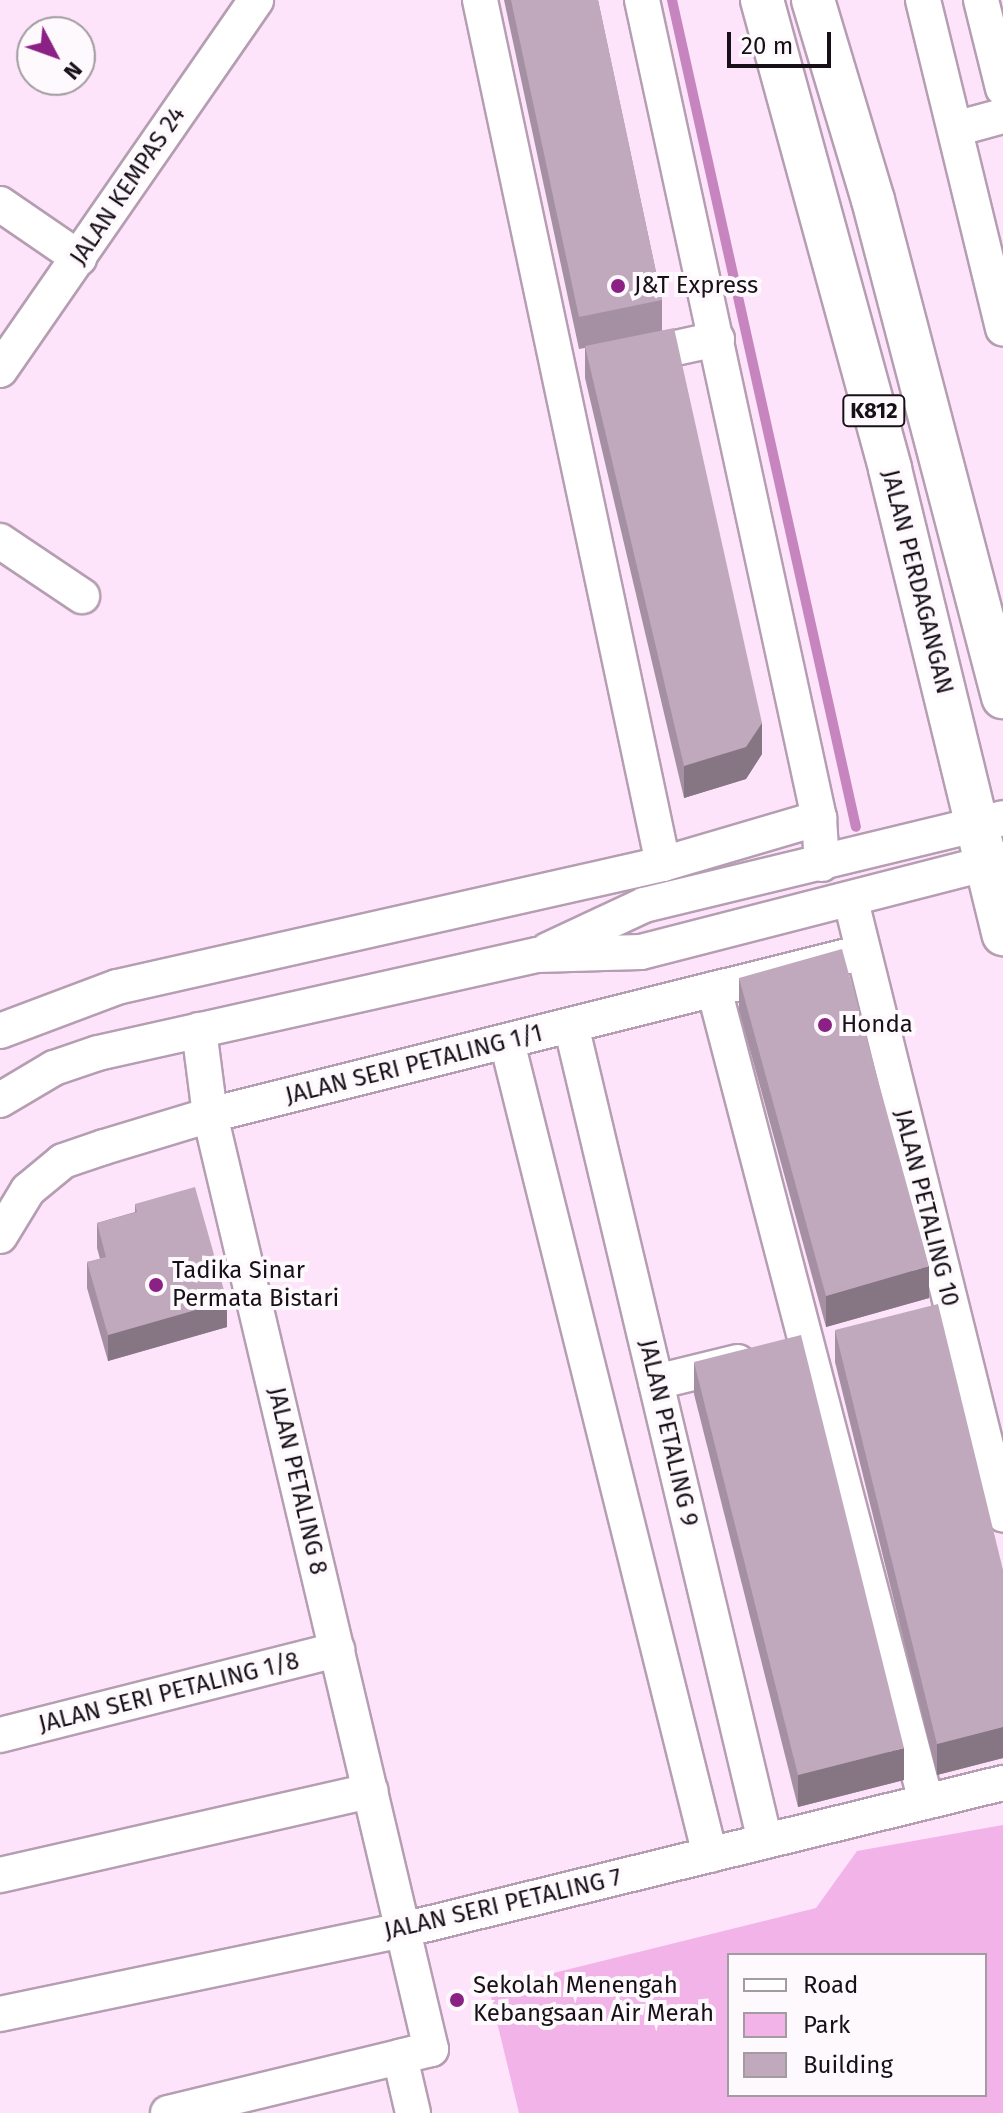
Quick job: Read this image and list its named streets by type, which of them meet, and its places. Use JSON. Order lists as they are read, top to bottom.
{
  "streets": {
    "main road": ["K812", "JALAN PERDAGANGAN"],
    "street": [
      "JALAN KEMPAS 24",
      "JALAN SERI PETALING 1/1",
      "JALAN PETALING 10",
      "JALAN PETALING 9",
      "JALAN PETALING 8",
      "JALAN SERI PETALING 1/8",
      "JALAN SERI PETALING 7"
    ]
  },
  "crossings": [
    ["JALAN SERI PETALING 1/1", "JALAN PETALING 10"],
    ["JALAN SERI PETALING 1/1", "JALAN PETALING 9"],
    ["JALAN SERI PETALING 1/1", "JALAN PETALING 8"],
    ["JALAN PETALING 9", "JALAN SERI PETALING 7"],
    ["JALAN PETALING 8", "JALAN SERI PETALING 1/8"],
    ["JALAN PETALING 8", "JALAN SERI PETALING 7"]
  ],
  "places": [
    "J&T Express",
    "Honda",
    "Tadika Sinar Permata Bistari",
    "Sekolah Menengah Kebangsaan Air Merah"
  ],
  "legend": ["Road", "Park", "Building"],
  "scale_bar": "20 m",
  "north": "bottom right"
}
